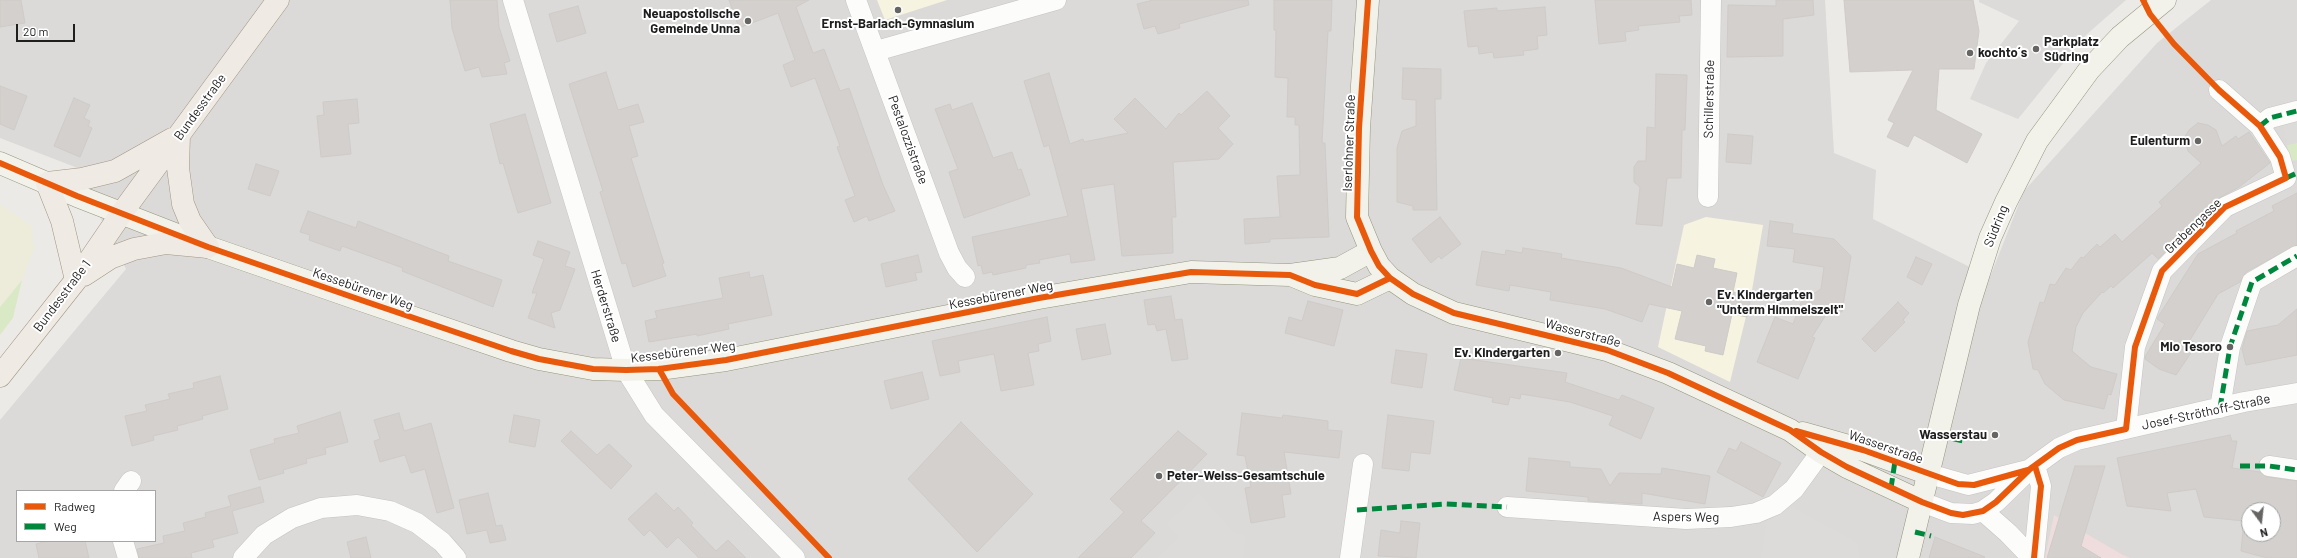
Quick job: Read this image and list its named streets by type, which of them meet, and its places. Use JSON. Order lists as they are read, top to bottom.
{
  "streets": {
    "main road": [
      "Bundesstraße",
      "Iserlohner Straße",
      "Südring",
      "Kessebürener Weg",
      "Bundesstraße 1",
      "Wasserstraße"
    ],
    "street": [
      "Schillerstraße",
      "Pestalozzistraße",
      "Grabengasse",
      "Herderstraße",
      "Josef-Ströthoff-Straße",
      "Aspers Weg"
    ]
  },
  "crossings": [
    ["Bundesstraße", "Kessebürener Weg"],
    ["Bundesstraße", "Bundesstraße 1"],
    ["Iserlohner Straße", "Kessebürener Weg"],
    ["Iserlohner Straße", "Wasserstraße"],
    ["Südring", "Wasserstraße"],
    ["Südring", "Josef-Ströthoff-Straße"],
    ["Grabengasse", "Josef-Ströthoff-Straße"],
    ["Kessebürener Weg", "Bundesstraße 1"],
    ["Kessebürener Weg", "Herderstraße"],
    ["Kessebürener Weg", "Wasserstraße"],
    ["Wasserstraße", "Josef-Ströthoff-Straße"],
    ["Wasserstraße", "Aspers Weg"]
  ],
  "places": [
    "Ernst-Barlach-Gymnasium",
    "Neuapostolische Gemeinde Unna",
    "Parkplatz Südring",
    "kochto´s",
    "Eulenturm",
    "Ev. Kindergarten \"Unterm Himmelszelt\"",
    "Mio Tesoro",
    "Ev. Kindergarten",
    "Wasserstau",
    "Peter-Weiss-Gesamtschule"
  ],
  "legend": ["Radweg", "Weg"],
  "scale_bar": "20 m",
  "north": "bottom"
}
